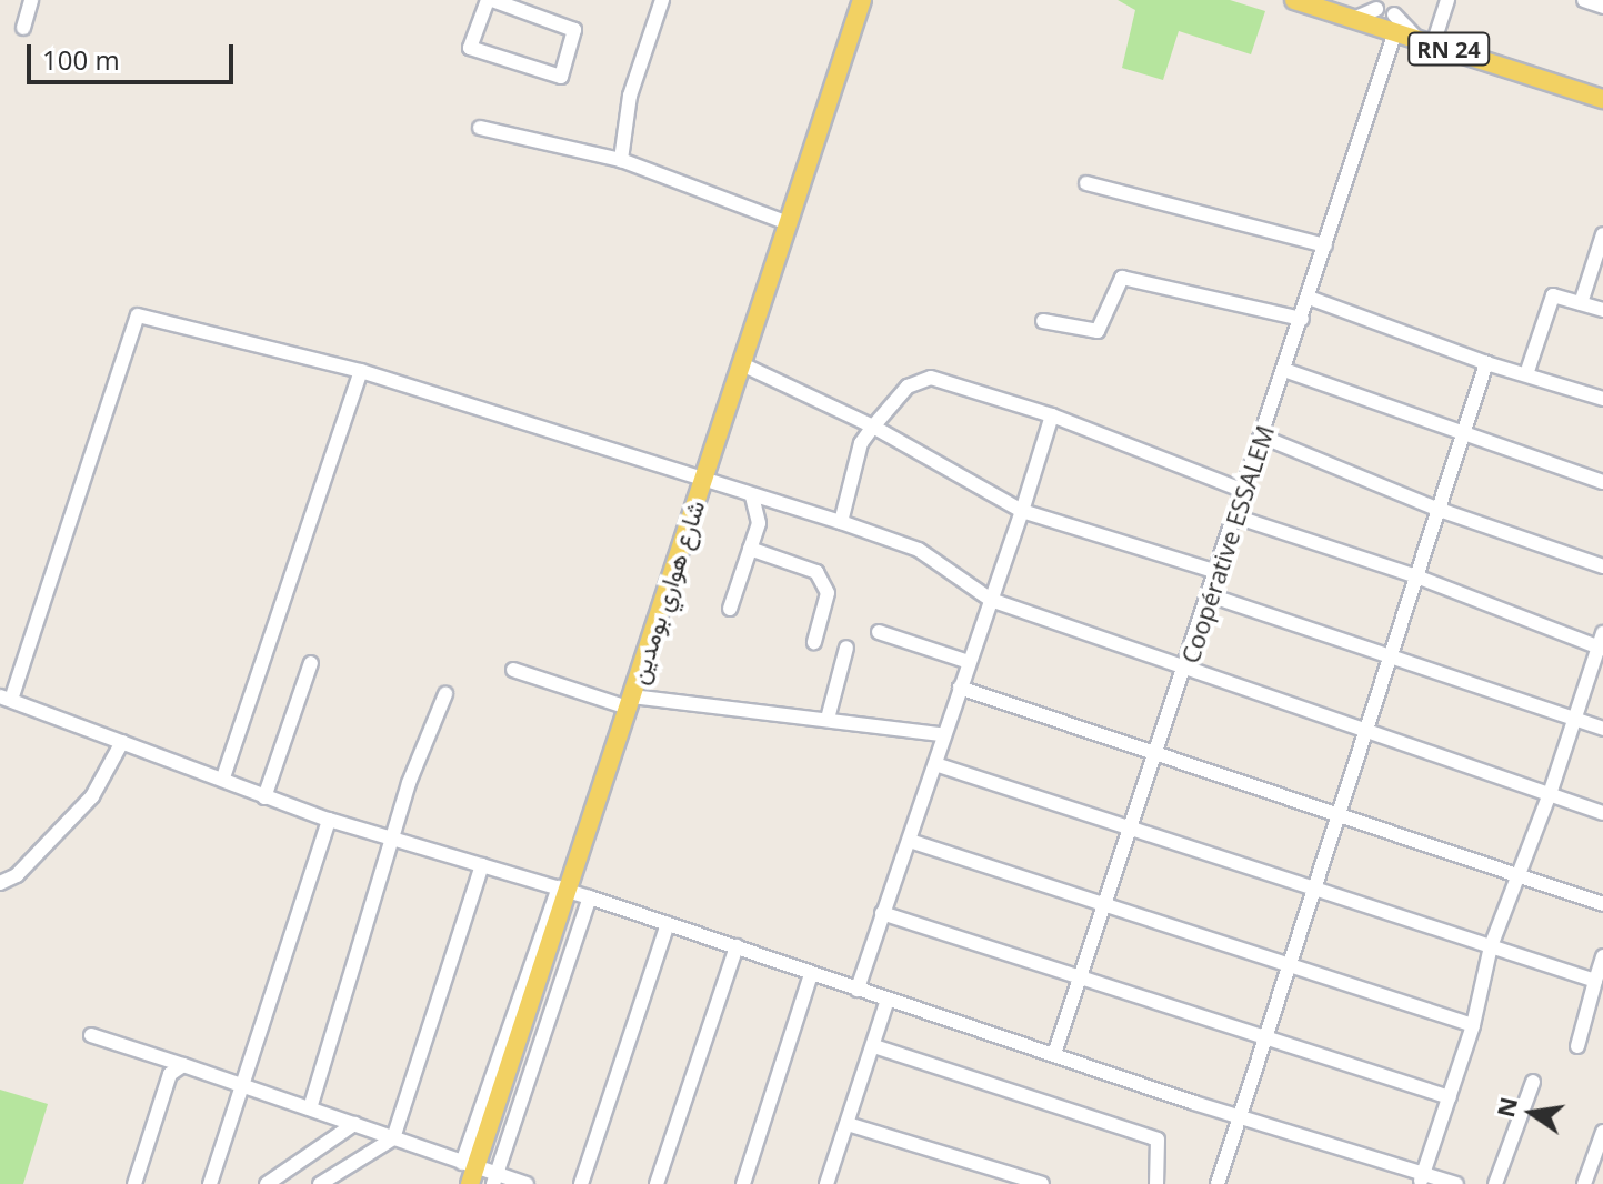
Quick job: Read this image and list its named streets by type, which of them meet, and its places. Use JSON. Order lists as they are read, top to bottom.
{
  "streets": {
    "main road": ["RN 24", "شارع هواري بومدين"],
    "street": ["Coopérative ESSALEM"]
  },
  "crossings": [
    ["RN 24", "Coopérative ESSALEM"]
  ],
  "scale_bar": "100 m",
  "north": "left"
}
